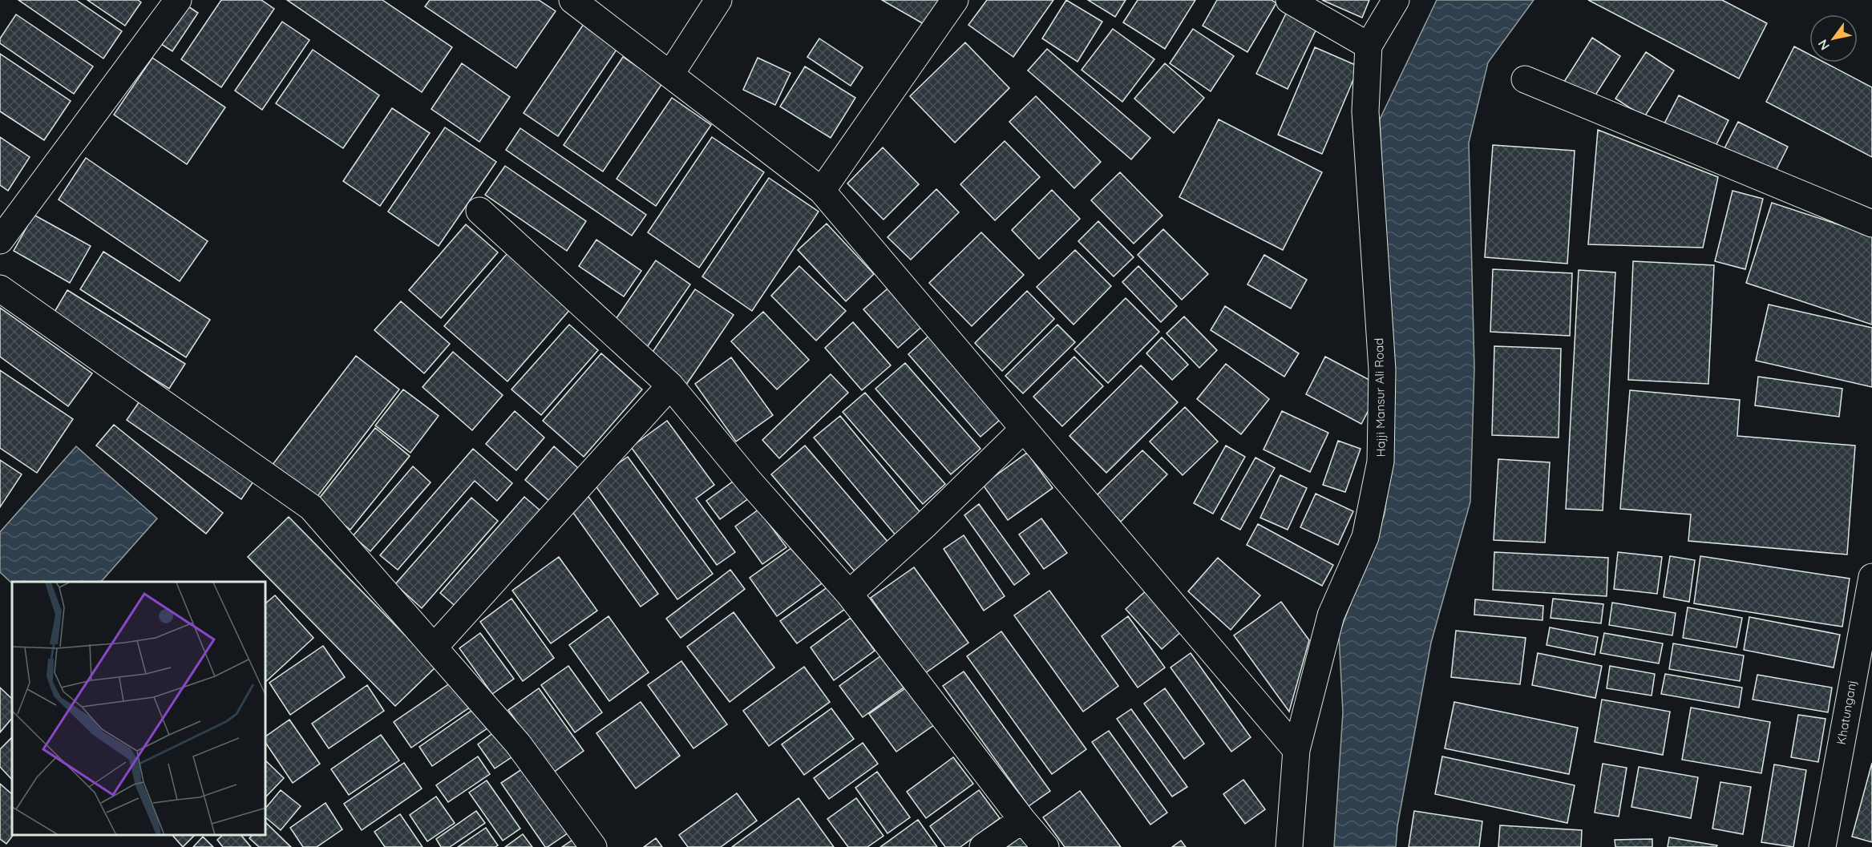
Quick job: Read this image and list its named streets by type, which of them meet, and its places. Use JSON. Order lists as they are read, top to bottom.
{
  "streets": {
    "street": ["Hajji Mansur Ali Road", "Khatunganj"]
  },
  "north": "bottom left"
}
